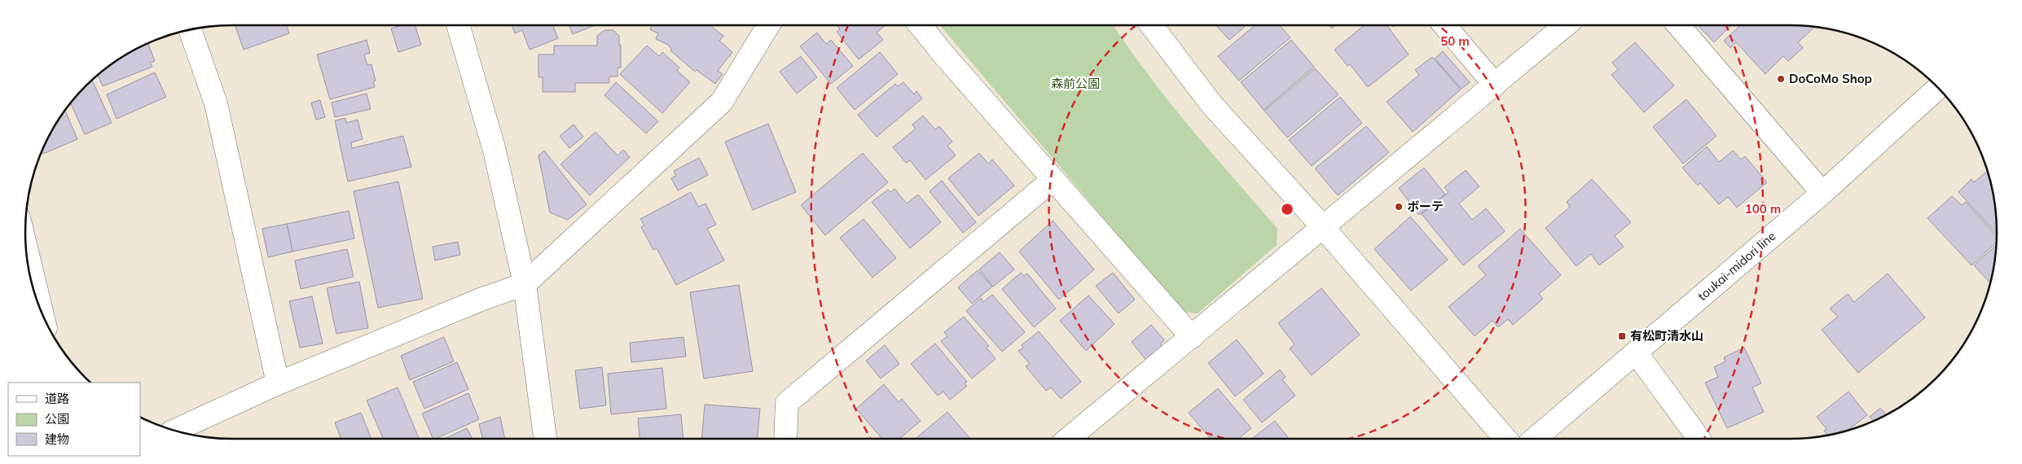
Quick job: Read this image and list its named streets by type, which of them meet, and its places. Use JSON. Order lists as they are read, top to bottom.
{
  "streets": {
    "street": ["toukai-midori line"]
  },
  "parks": ["森前公園"],
  "places": {
    "other": ["DoCoMo Shop", "ボーテ"],
    "transit": ["有松町清水山"]
  },
  "legend": ["道路", "公園", "建物"],
  "rings": ["50 m", "100 m"]
}
